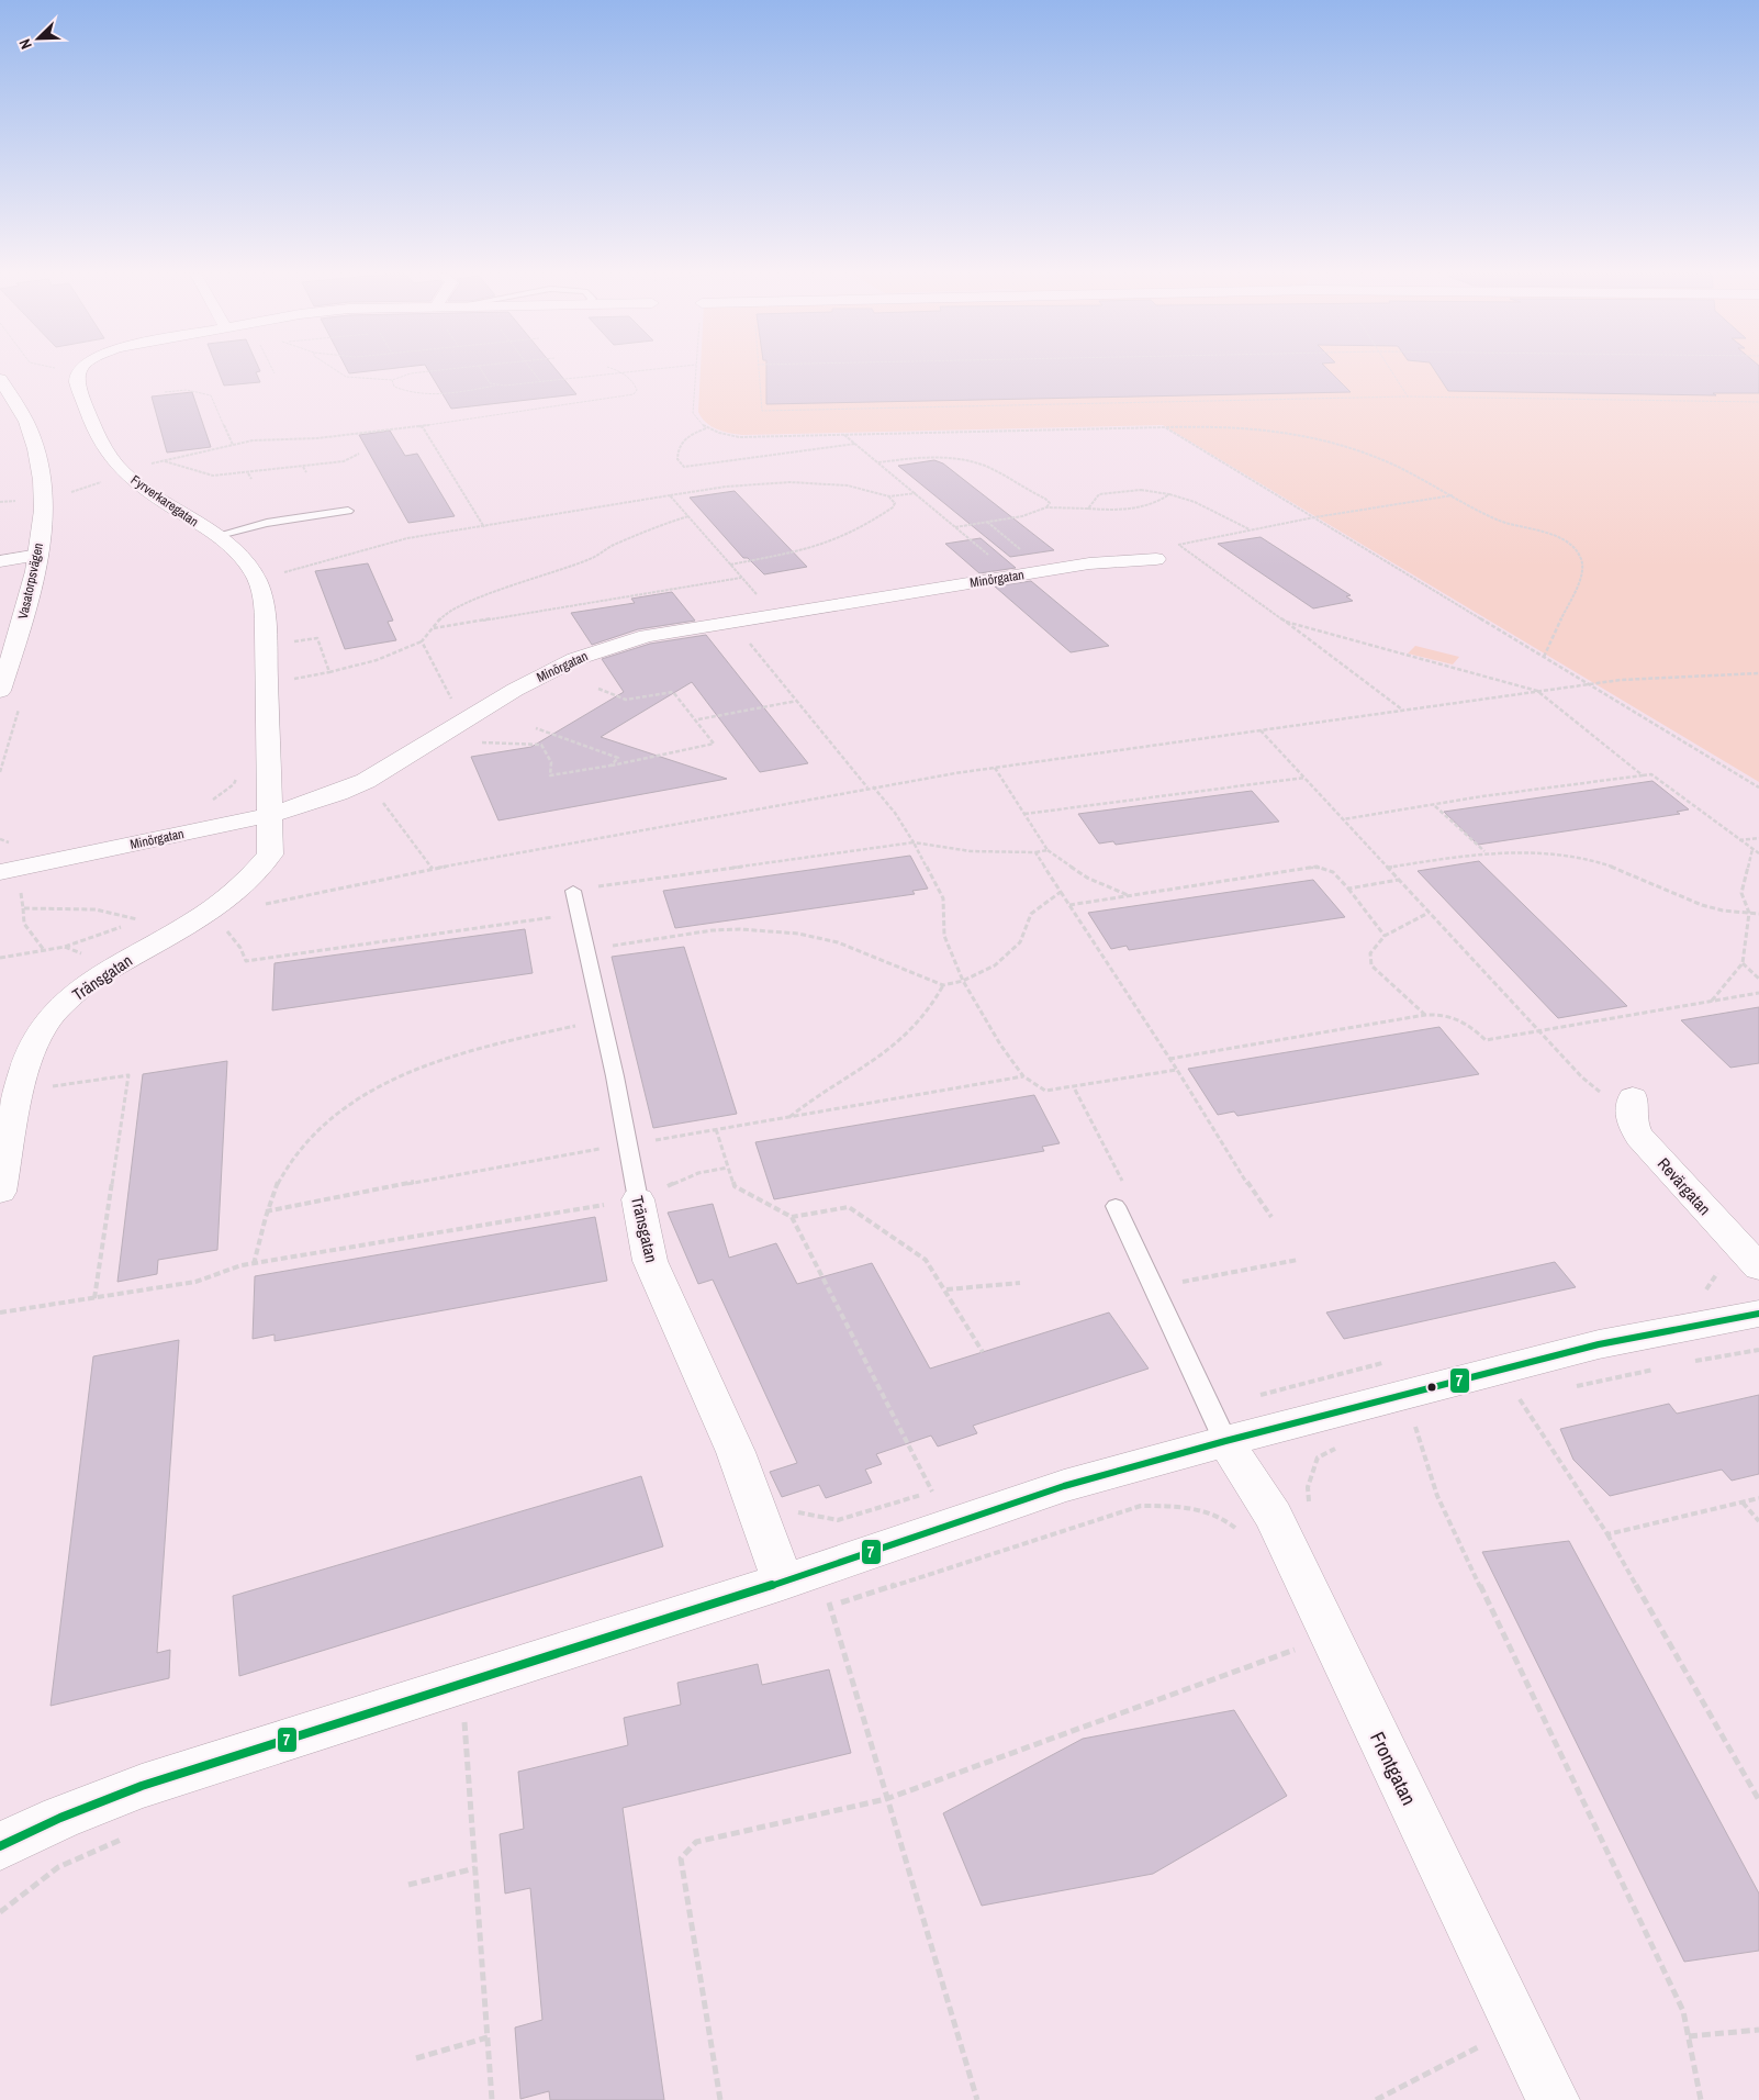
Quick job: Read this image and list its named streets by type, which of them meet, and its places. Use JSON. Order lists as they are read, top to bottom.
{
  "streets": {
    "street": [
      "Fyrverkaregatan",
      "Minörgatan",
      "Vasatorpsvägen",
      "Tränsgatan",
      "Revärgatan",
      "Frontgatan"
    ]
  },
  "crossings": [
    ["Fyrverkaregatan", "Minörgatan"],
    ["Fyrverkaregatan", "Tränsgatan"],
    ["Minörgatan", "Tränsgatan"]
  ],
  "lines": ["transit line 7"],
  "north": "bottom left"
}
